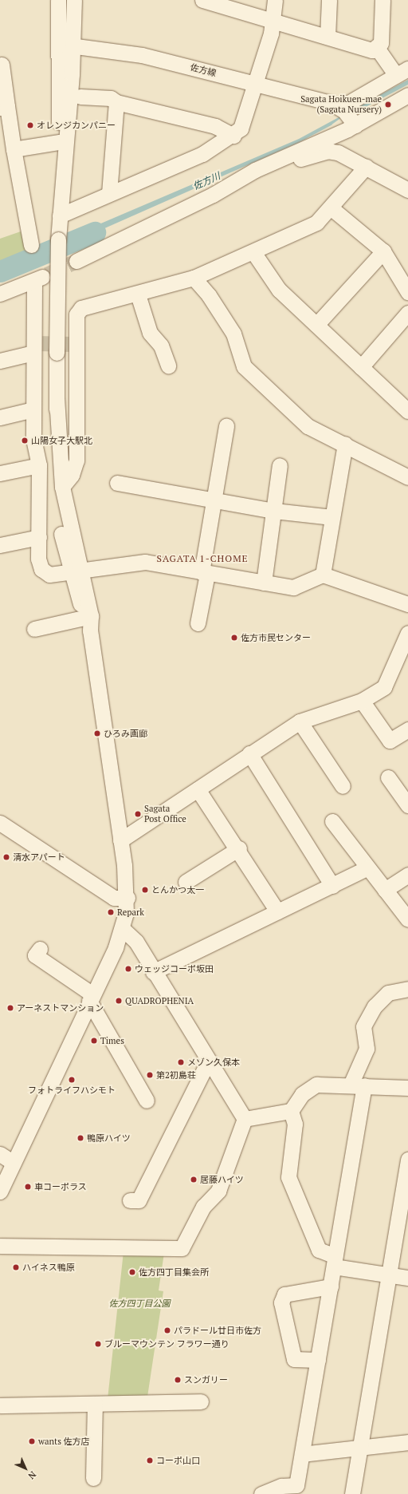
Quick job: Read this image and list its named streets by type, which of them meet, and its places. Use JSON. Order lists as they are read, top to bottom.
{
  "streets": {
    "street": ["佐方線"]
  },
  "districts": ["SAGATA 1-CHOME"],
  "water": ["佐方川"],
  "parks": ["佐方四丁目公園"],
  "places": [
    "Sagata Hoikuen-mae (Sagata Nursery)",
    "オレンジカンパニー",
    "山陽女子大駅北",
    "佐方市民センター",
    "ひろみ画廊",
    "Sagata Post Office",
    "清水アパート",
    "とんかつ太一",
    "Repark",
    "ウェッジコーポ坂田",
    "QUADROPHENIA",
    "アーネストマンション",
    "Times",
    "メゾン久保本",
    "第2初島荘",
    "フォトライフハシモト",
    "鴨原ハイツ",
    "居藤ハイツ",
    "車コーポラス",
    "ハイネス鴨原",
    "佐方四丁目集会所",
    "パラドール廿日市佐方",
    "ブルーマウンテン フラワー通り",
    "スンガリー",
    "wants 佐方店",
    "コーポ山口"
  ],
  "north": "bottom right"
}
